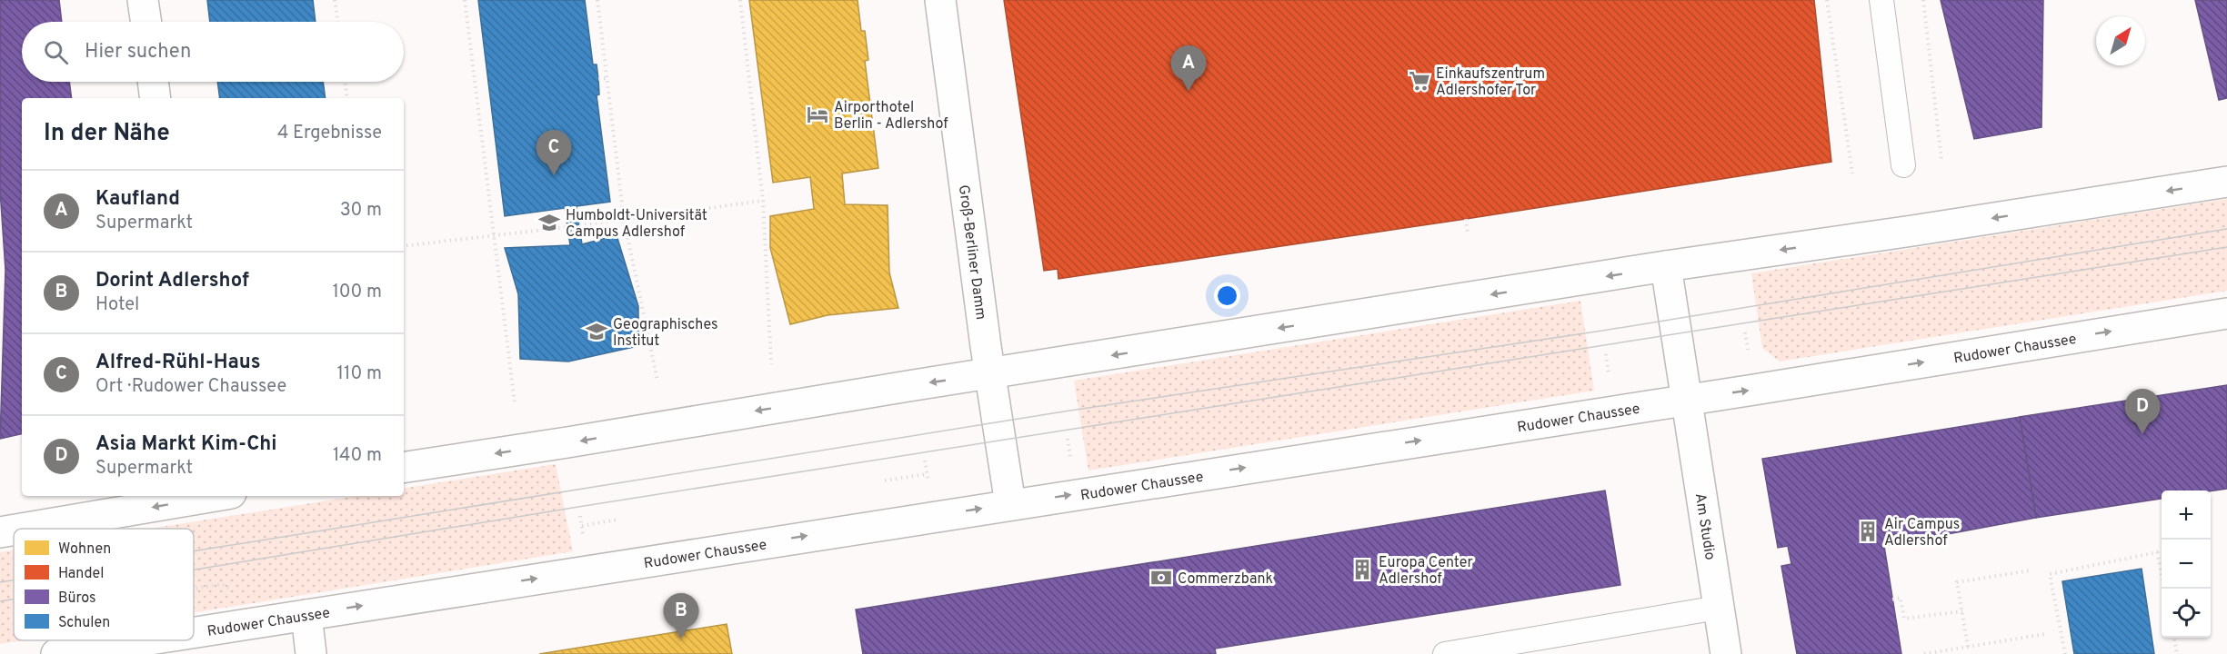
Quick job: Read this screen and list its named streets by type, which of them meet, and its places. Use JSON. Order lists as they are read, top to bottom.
{
  "streets": {
    "main road": ["Groß-Berliner Damm", "Rudower Chaussee", "Am Studio"]
  },
  "crossings": [
    ["Groß-Berliner Damm", "Rudower Chaussee"],
    ["Rudower Chaussee", "Am Studio"]
  ],
  "places": {
    "supermarket": ["Einkaufszentrum Adlershofer Tor"],
    "hotel": ["Airporthotel Berlin - Adlershof"],
    "school or university": ["Humboldt-Universität Campus Adlershof", "Geographisches Institut"],
    "building": ["Air Campus Adlershof", "Europa Center Adlershof"],
    "bank": ["Commerzbank"]
  },
  "legend": [
    "Wohnen",
    "Handel",
    "Büros",
    "Schulen"
  ],
  "north": "top right",
  "page": {
    "search": "Hier suchen",
    "pins": [
      "A",
      "C",
      "D",
      "B"
    ],
    "heading": ["In der Nähe", "4 Ergebnisse"],
    "list": [
      {
        "mark": "A",
        "name": "Kaufland",
        "note": "Supermarkt",
        "value": "30 m"
      },
      {
        "mark": "B",
        "name": "Dorint Adlershof",
        "note": "Hotel",
        "value": "100 m"
      },
      {
        "mark": "C",
        "name": "Alfred-Rühl-Haus",
        "note": "Ort · Rudower Chaussee",
        "value": "110 m"
      },
      {
        "mark": "D",
        "name": "Asia Markt Kim-Chi",
        "note": "Supermarkt",
        "value": "140 m"
      }
    ],
    "map_buttons": ["+", "−"]
  }
}
